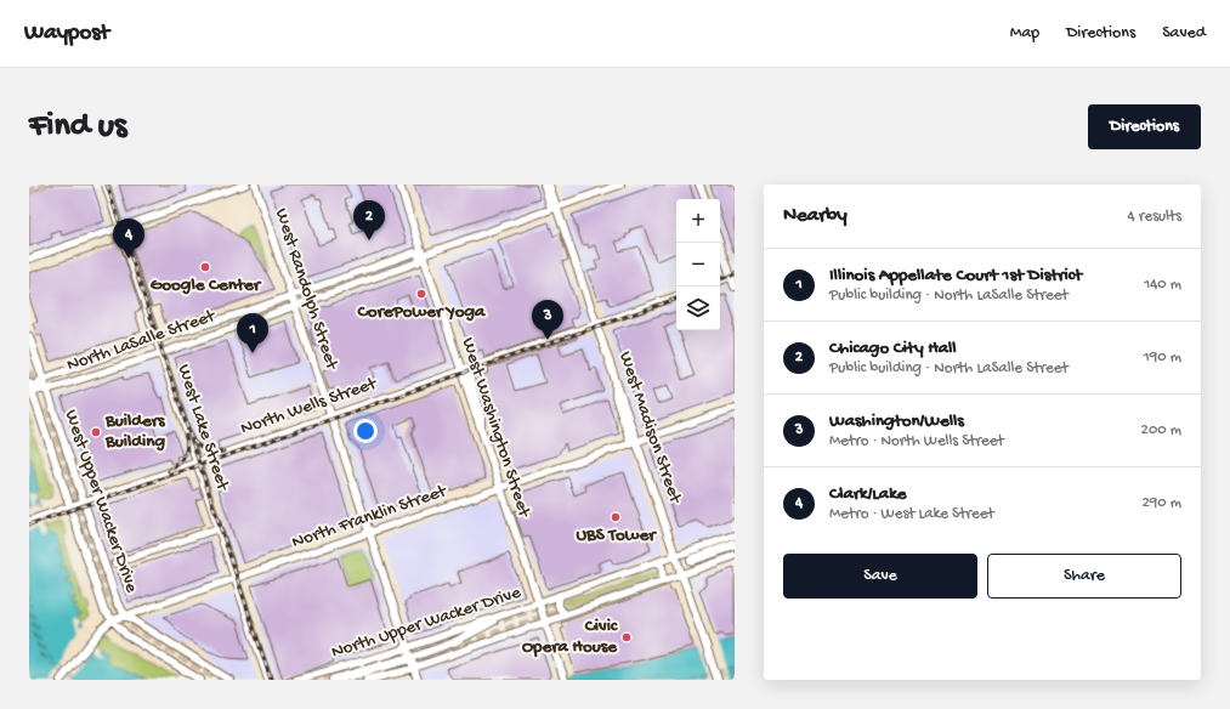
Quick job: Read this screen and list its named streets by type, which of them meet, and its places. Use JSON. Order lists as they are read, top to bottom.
{
  "streets": {
    "main road": [
      "West Randolph Street",
      "North LaSalle Street",
      "North Wells Street",
      "West Lake Street",
      "West Washington Street",
      "West Madison Street",
      "West Upper Wacker Drive",
      "North Franklin Street",
      "North Upper Wacker Drive"
    ]
  },
  "crossings": [
    ["West Randolph Street", "North LaSalle Street"],
    ["West Randolph Street", "North Wells Street"],
    ["West Randolph Street", "North Franklin Street"],
    ["West Randolph Street", "North Upper Wacker Drive"],
    ["North LaSalle Street", "West Lake Street"],
    ["North LaSalle Street", "West Washington Street"],
    ["North LaSalle Street", "West Madison Street"],
    ["North LaSalle Street", "West Upper Wacker Drive"],
    ["North Wells Street", "West Lake Street"],
    ["North Wells Street", "West Washington Street"],
    ["North Wells Street", "West Madison Street"],
    ["North Wells Street", "West Upper Wacker Drive"],
    ["West Lake Street", "North Franklin Street"],
    ["West Washington Street", "North Franklin Street"],
    ["West Washington Street", "North Upper Wacker Drive"],
    ["West Madison Street", "North Franklin Street"],
    ["West Madison Street", "North Upper Wacker Drive"],
    ["West Upper Wacker Drive", "North Franklin Street"]
  ],
  "places": [
    "Google Center",
    "CorePower Yoga",
    "Builders Building",
    "UBS Tower",
    "Civic Opera House"
  ],
  "page": {
    "header": "Waypost",
    "nav": ["Map", "Directions", "Saved"],
    "buttons": [
      "Directions",
      ["Save", "Share"]
    ],
    "title": "Find us",
    "heading": ["Nearby", "4 results"],
    "map_buttons": ["+", "−"],
    "pins": [
      "2",
      "4",
      "3",
      "1"
    ],
    "list": [
      {
        "mark": "1",
        "name": "Illinois Appellate Court 1st District",
        "note": "Public building · North LaSalle Street",
        "value": "140 m"
      },
      {
        "mark": "2",
        "name": "Chicago City Hall",
        "note": "Public building · North LaSalle Street",
        "value": "190 m"
      },
      {
        "mark": "3",
        "name": "Washington/Wells",
        "note": "Metro · North Wells Street",
        "value": "200 m"
      },
      {
        "mark": "4",
        "name": "Clark/Lake",
        "note": "Metro · West Lake Street",
        "value": "290 m"
      }
    ]
  }
}
